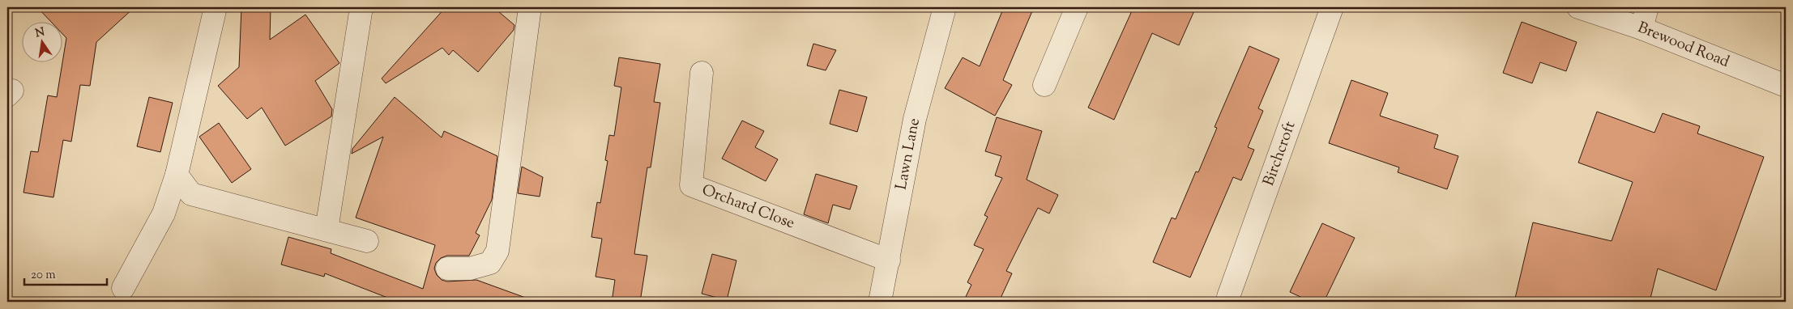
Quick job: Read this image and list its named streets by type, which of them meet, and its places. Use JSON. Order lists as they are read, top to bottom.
{
  "streets": {
    "street": [
      "Brewood Road",
      "Lawn Lane",
      "Birchcroft",
      "Orchard Close"
    ]
  },
  "crossings": [
    ["Lawn Lane", "Orchard Close"]
  ],
  "scale_bar": "20 m",
  "north": "top"
}
